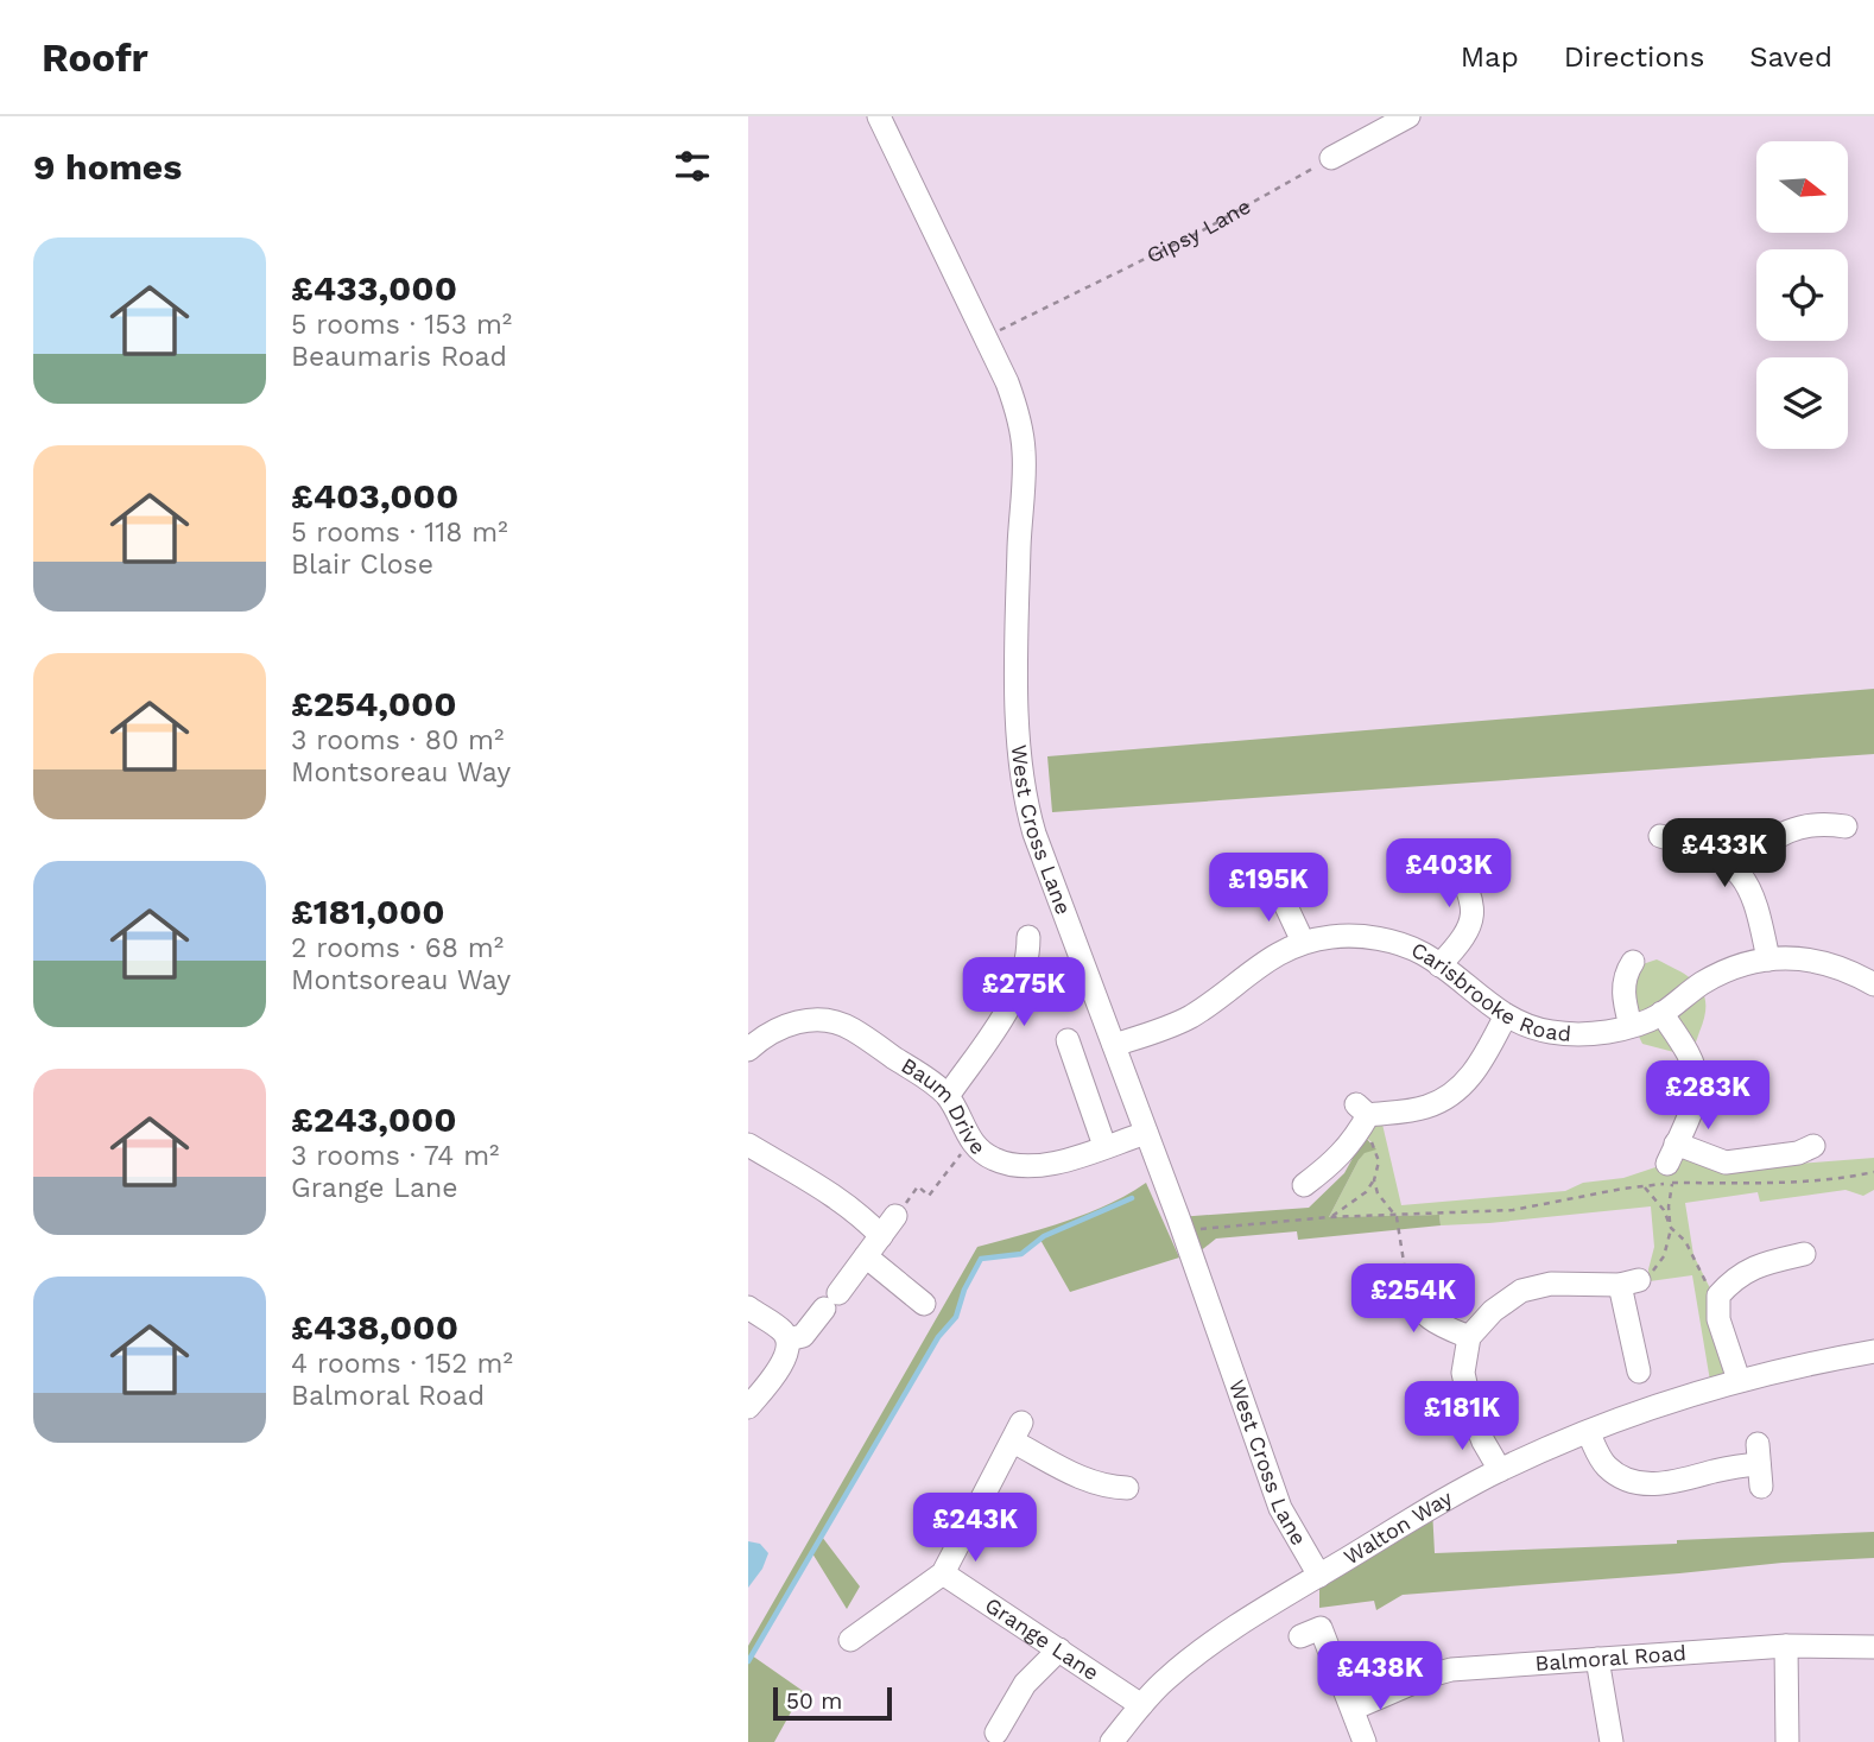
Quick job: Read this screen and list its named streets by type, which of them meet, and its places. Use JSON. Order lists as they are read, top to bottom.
{
  "streets": {
    "street": [
      "West Cross Lane",
      "Carisbrooke Road",
      "Baum Drive",
      "Walton Way",
      "Grange Lane",
      "Balmoral Road"
    ],
    "path": ["Gipsy Lane"]
  },
  "crossings": [
    ["Gipsy Lane", "West Cross Lane"],
    ["West Cross Lane", "Carisbrooke Road"],
    ["West Cross Lane", "Baum Drive"],
    ["West Cross Lane", "Walton Way"],
    ["Walton Way", "Grange Lane"]
  ],
  "scale_bar": "50 m",
  "north": "right",
  "page": {
    "header": "Roofr",
    "nav": ["Map", "Directions", "Saved"],
    "heading": "9 homes",
    "list": [
      {
        "name": "£433,000",
        "note": "5 rooms · 153 m² · Beaumaris Road"
      },
      {
        "name": "£403,000",
        "note": "5 rooms · 118 m² · Blair Close"
      },
      {
        "name": "£254,000",
        "note": "3 rooms · 80 m² · Montsoreau Way"
      },
      {
        "name": "£181,000",
        "note": "2 rooms · 68 m² · Montsoreau Way"
      },
      {
        "name": "£243,000",
        "note": "3 rooms · 74 m² · Grange Lane"
      },
      {
        "name": "£438,000",
        "note": "4 rooms · 152 m² · Balmoral Road"
      }
    ],
    "price": [
      "£433K",
      "£403K",
      "£195K",
      "£275K",
      "£283K",
      "£254K",
      "£181K",
      "£243K",
      "£438K"
    ],
    "scale": "50 m"
  }
}
